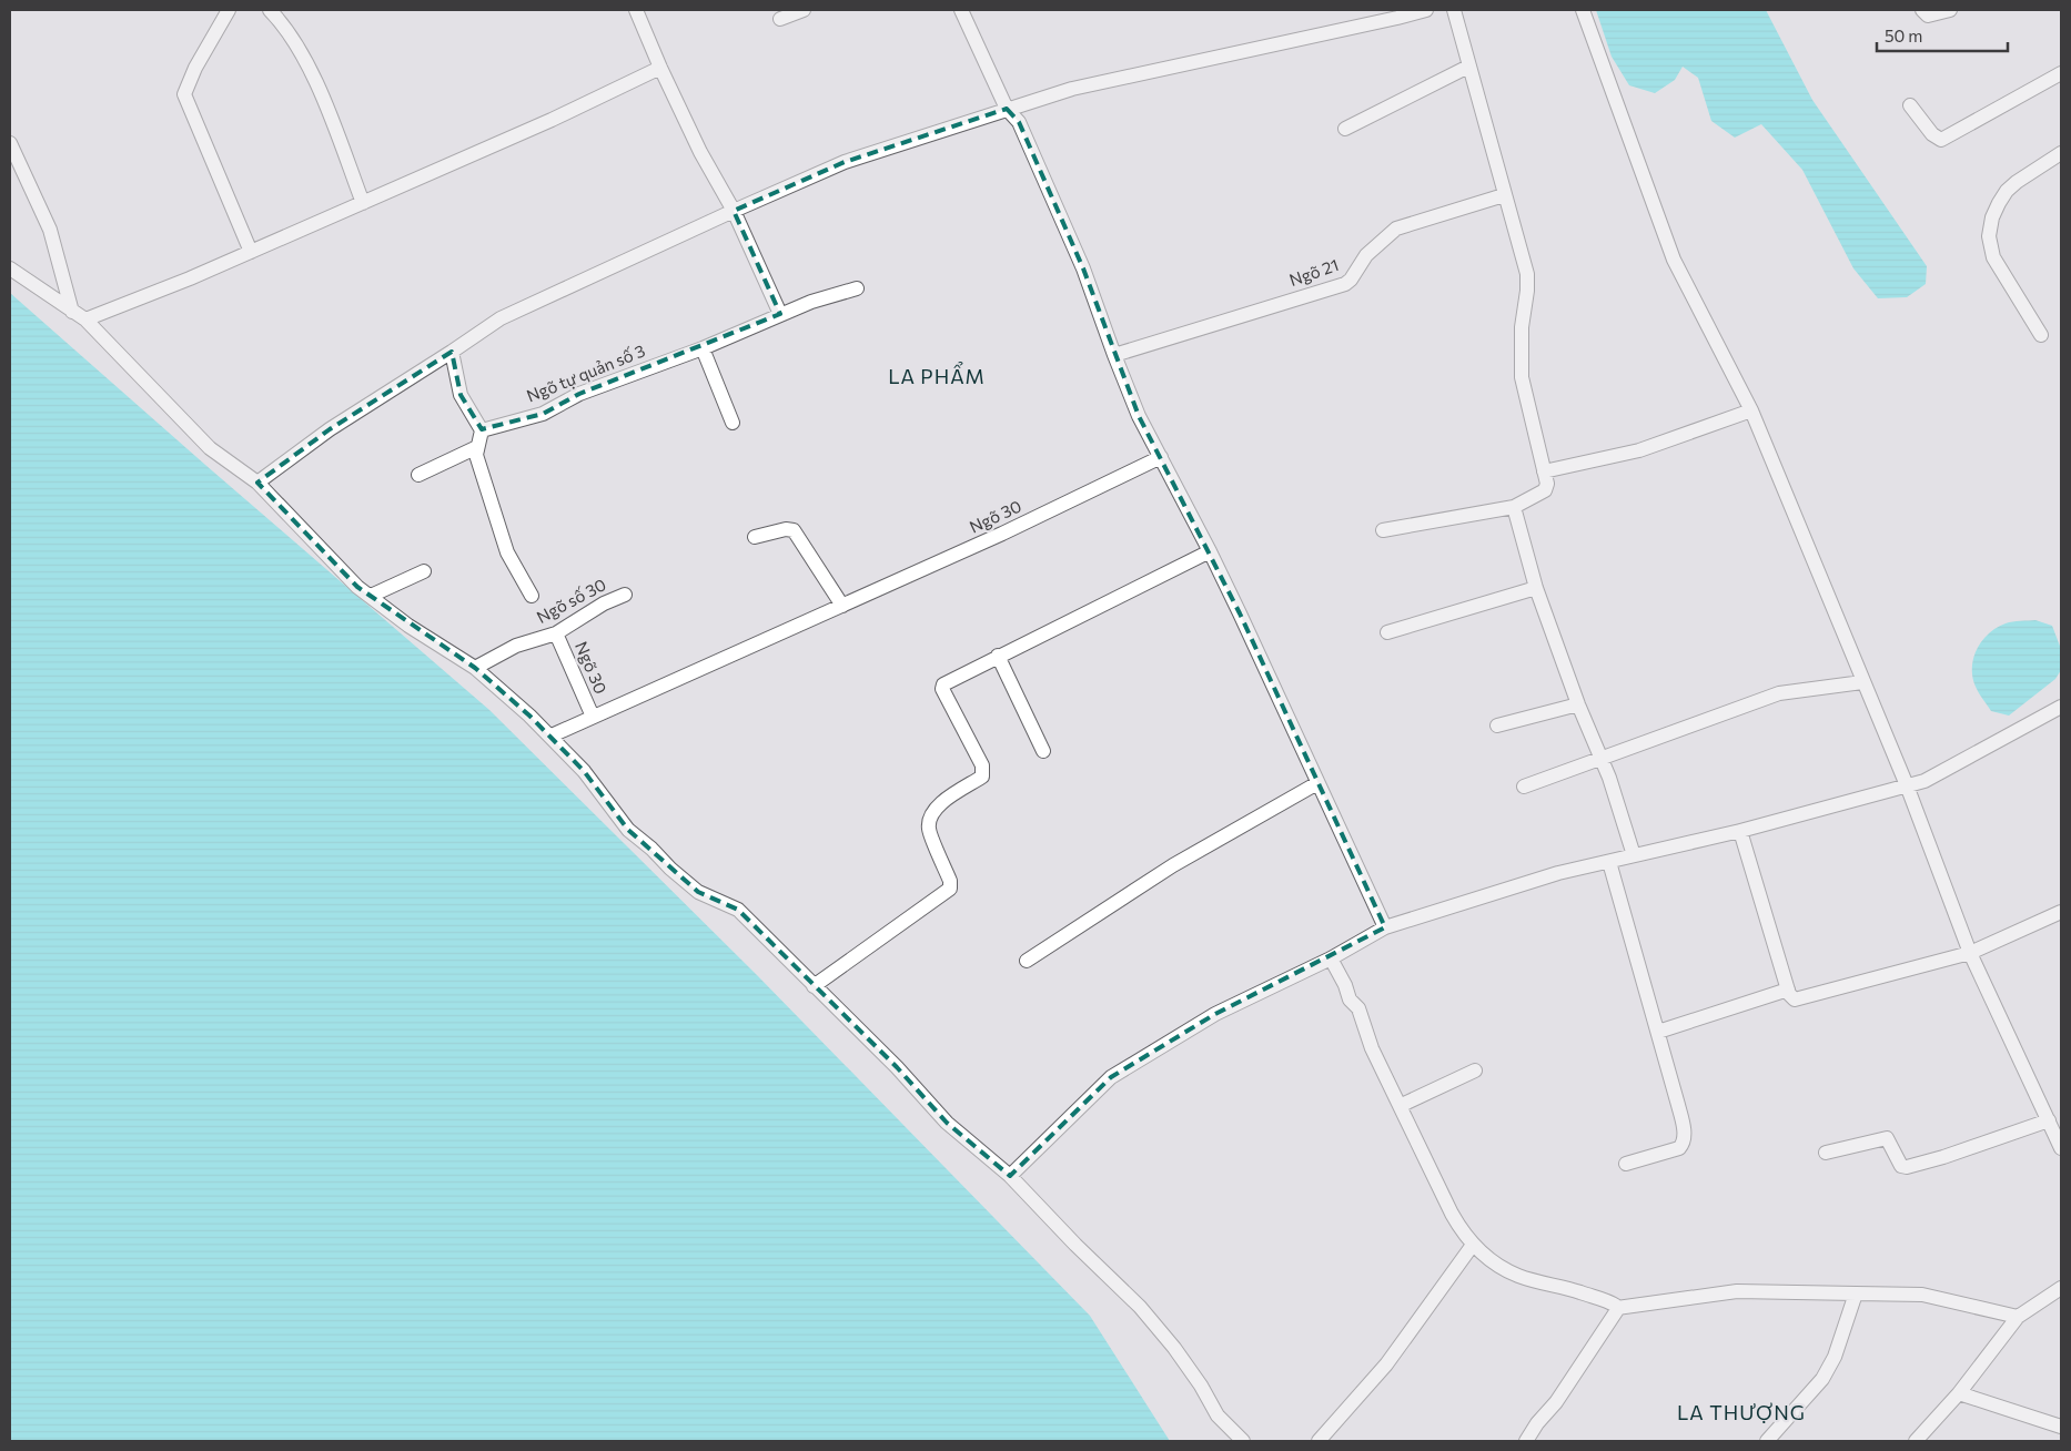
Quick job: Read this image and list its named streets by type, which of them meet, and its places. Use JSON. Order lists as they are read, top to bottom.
{
  "streets": {
    "street": [
      "Ngõ 21",
      "Ngõ tự quản số 3",
      "Ngõ 30",
      "Ngõ số 30"
    ]
  },
  "crossings": [
    ["Ngõ 30", "Ngõ số 30"]
  ],
  "districts": ["LA PHẨM", "LA THƯỢNG"],
  "scale_bar": "50 m"
}
